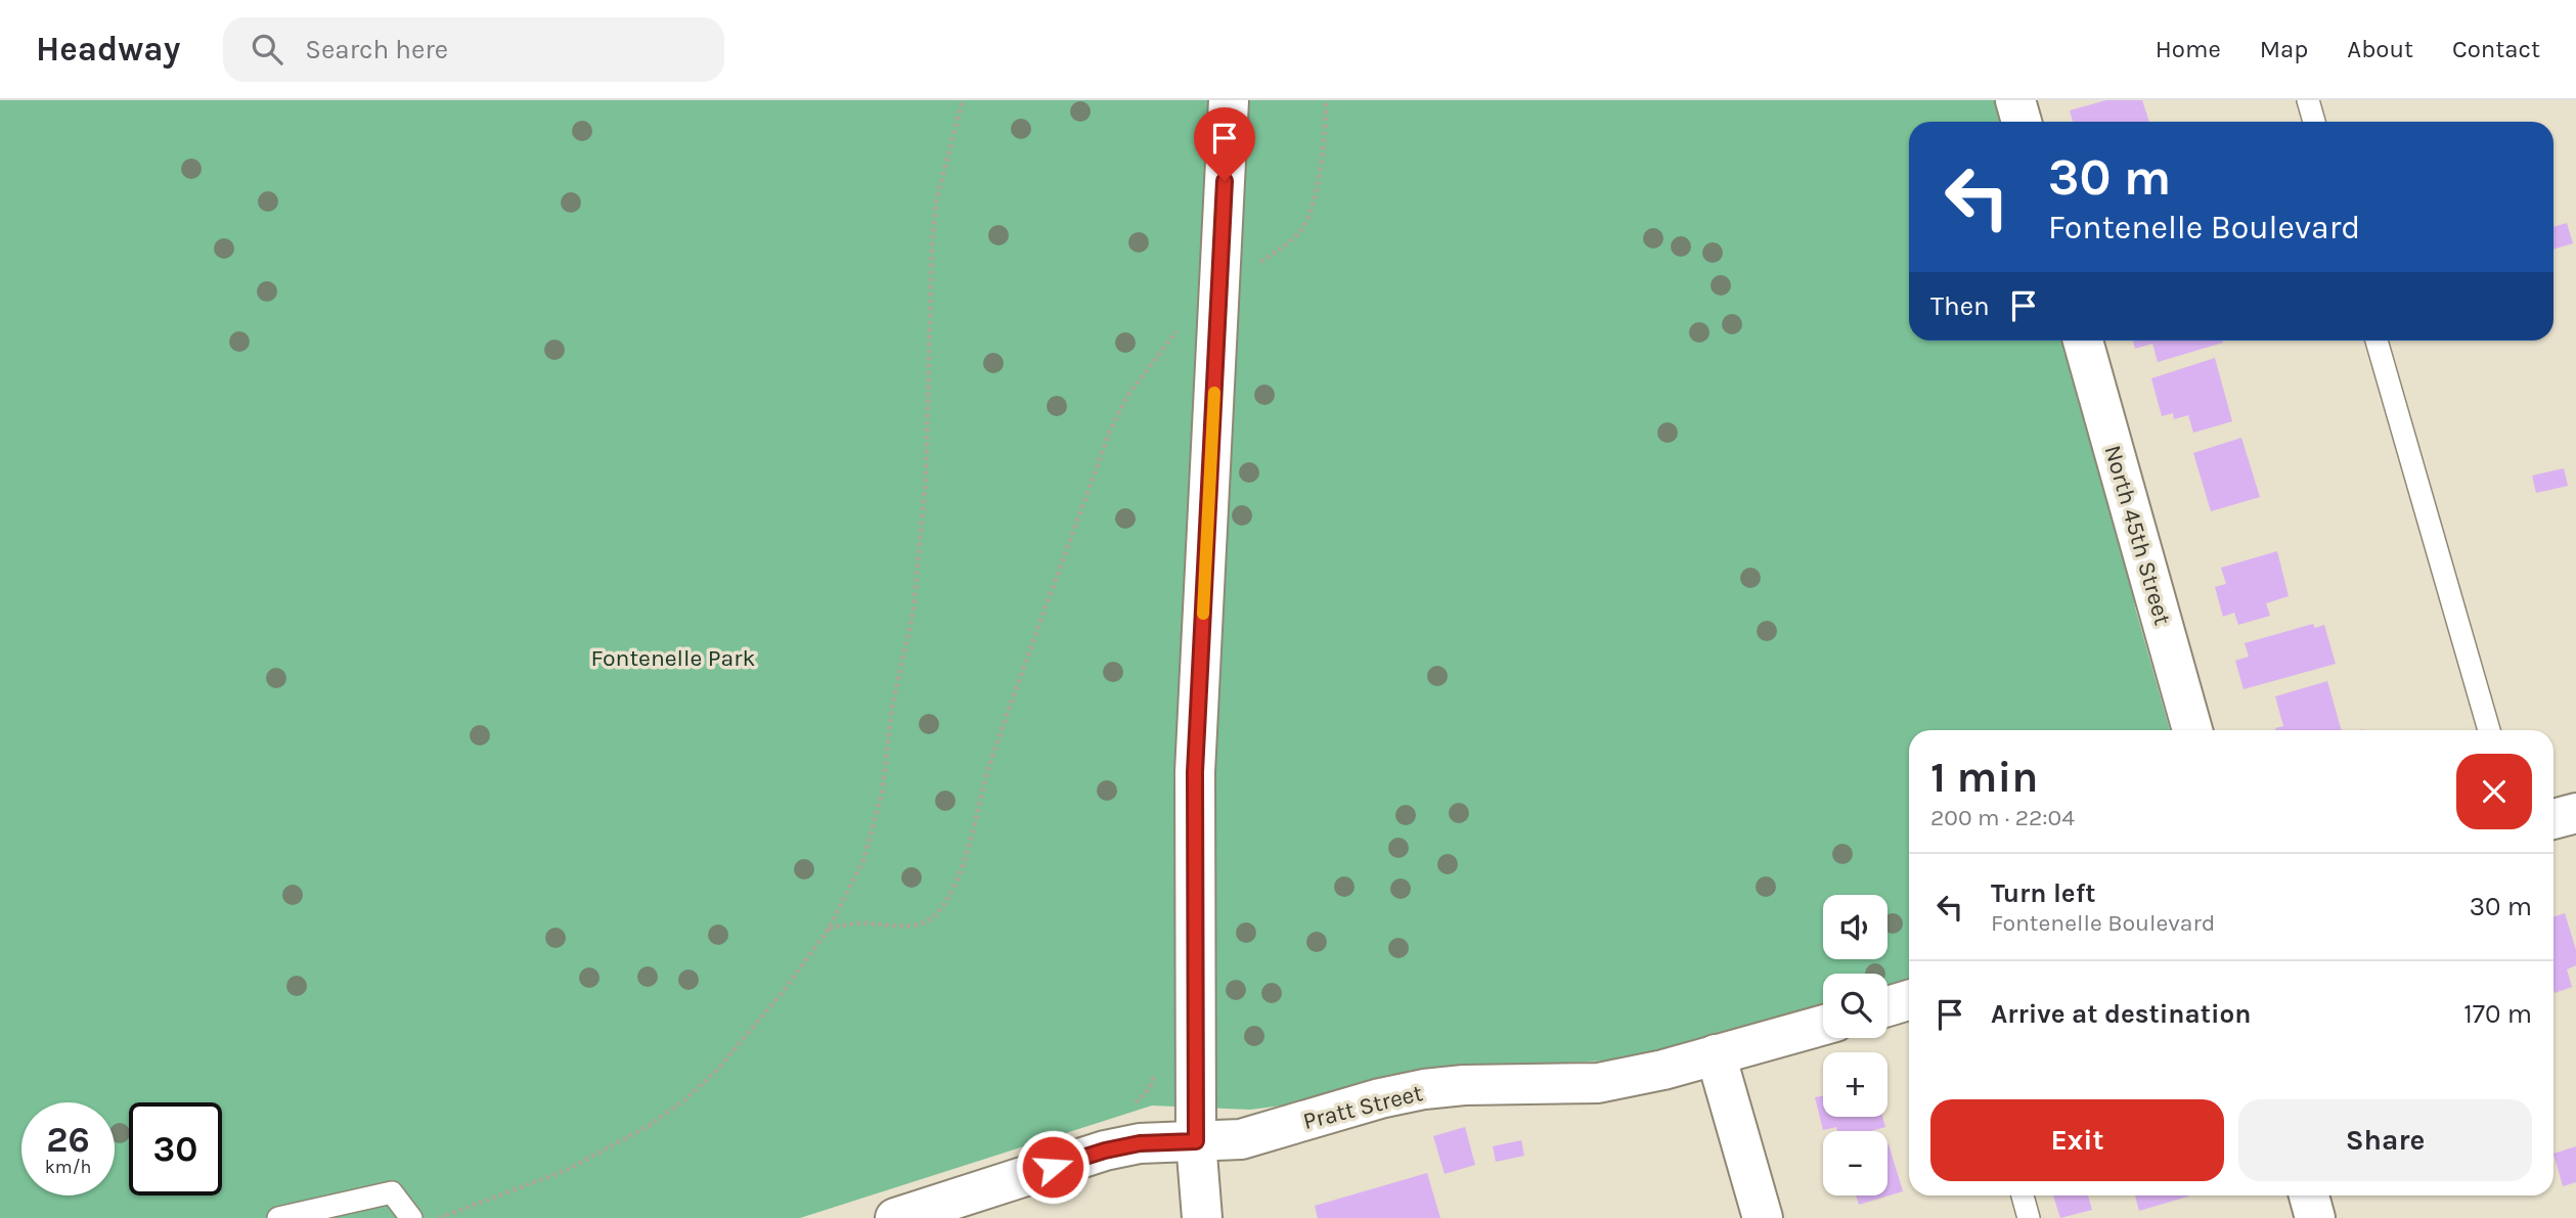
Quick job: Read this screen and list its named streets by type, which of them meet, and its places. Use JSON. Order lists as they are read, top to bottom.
{
  "streets": {
    "street": ["North 45th Street", "Pratt Street"]
  },
  "parks": ["Fontenelle Park"],
  "page": {
    "header": "Headway",
    "search": "Search here",
    "nav": [
      "Home",
      "Map",
      "About",
      "Contact"
    ],
    "turn": ["30 m", "Fontenelle Boulevard"],
    "then": "Then",
    "heading": ["1 min", "200 m · 22:04"],
    "list": [
      {
        "name": "Turn left",
        "note": "Fontenelle Boulevard",
        "value": "30 m"
      },
      {
        "name": "Arrive at destination",
        "value": "170 m"
      }
    ],
    "map_buttons": ["+", "−"],
    "buttons": ["Exit", "Share"],
    "speed": "26 km/h",
    "limit": "30"
  }
}
